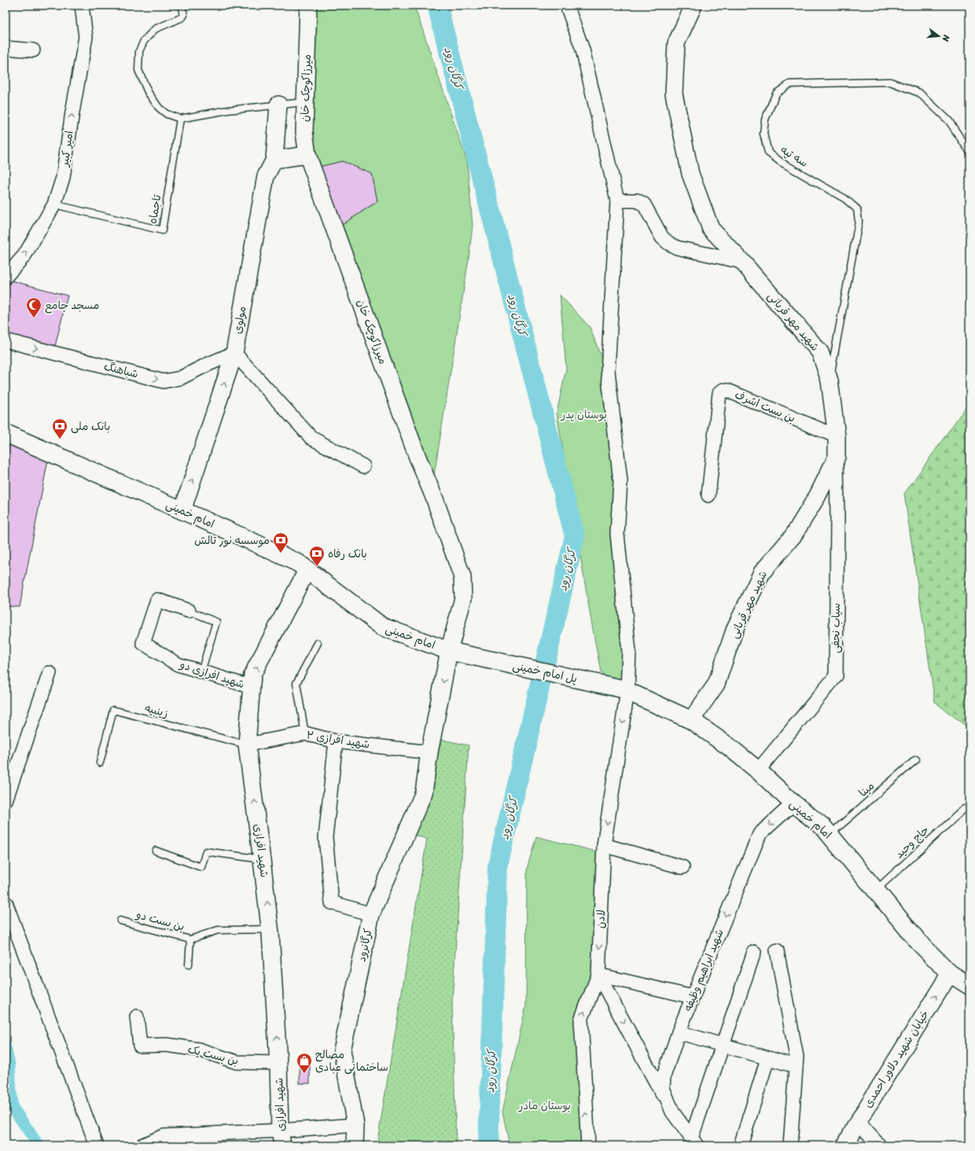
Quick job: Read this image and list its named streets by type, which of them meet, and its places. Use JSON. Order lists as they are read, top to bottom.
{
  "streets": {
    "main road": ["امام خمینی", "پل امام خمینی"],
    "street": [
      "میرزاکوچک خان",
      "امیر کبیر",
      "مولوی",
      "شهید مهر قربانی",
      "شباهنگ",
      "بن بست اشرف",
      "سیاب نجفی",
      "شهید افرازی دو",
      "شهید افرازی ۲",
      "شهید افرازی",
      "لادن",
      "کرگانرود",
      "شهید ابراهیم وظیفه",
      "بن بست یک",
      "خیابان شهید دلاور احمدی"
    ],
    "lane": [
      "سه تپه",
      "تاجماه",
      "زینبیه",
      "مینا",
      "حاج وحید",
      "بن بست دو"
    ]
  },
  "crossings": [
    ["میرزاکوچک خان", "امام خمینی"],
    ["میرزاکوچک خان", "شهید افرازی ۲"],
    ["میرزاکوچک خان", "کرگانرود"],
    ["امیر کبیر", "تاجماه"],
    ["سه تپه", "شهید مهر قربانی"],
    ["مولوی", "شباهنگ"],
    ["مولوی", "امام خمینی"],
    ["شهید مهر قربانی", "بن بست اشرف"],
    ["شهید مهر قربانی", "امام خمینی"],
    ["شهید مهر قربانی", "سیاب نجفی"],
    ["امام خمینی", "سیاب نجفی"],
    ["امام خمینی", "پل امام خمینی"],
    ["امام خمینی", "مینا"],
    ["امام خمینی", "حاج وحید"],
    ["امام خمینی", "شهید افرازی"],
    ["امام خمینی", "لادن"],
    ["امام خمینی", "شهید ابراهیم وظیفه"],
    ["امام خمینی", "خیابان شهید دلاور احمدی"],
    ["پل امام خمینی", "لادن"],
    ["شهید افرازی دو", "شهید افرازی"],
    ["زینبیه", "شهید افرازی ۲"],
    ["زینبیه", "شهید افرازی"],
    ["شهید افرازی ۲", "شهید افرازی"],
    ["شهید افرازی ۲", "کرگانرود"],
    ["شهید افرازی", "بن بست دو"],
    ["شهید افرازی", "بن بست یک"]
  ],
  "one_way": [
    "امیر کبیر",
    "مولوی",
    "شباهنگ",
    "شهید افرازی",
    "شهید ابراهیم وظیفه",
    "خیابان شهید دلاور احمدی"
  ],
  "water": ["کرگان رود"],
  "parks": ["بوستان پدر", "بوستان مادر"],
  "places": {
    "mosque": ["مسجد جامع"],
    "bank": ["بانک ملی", "موسسه نور تالش", "بانک رفاه"],
    "shop": ["مصالح ساختمانی عبادی"]
  },
  "north": "right"
}
